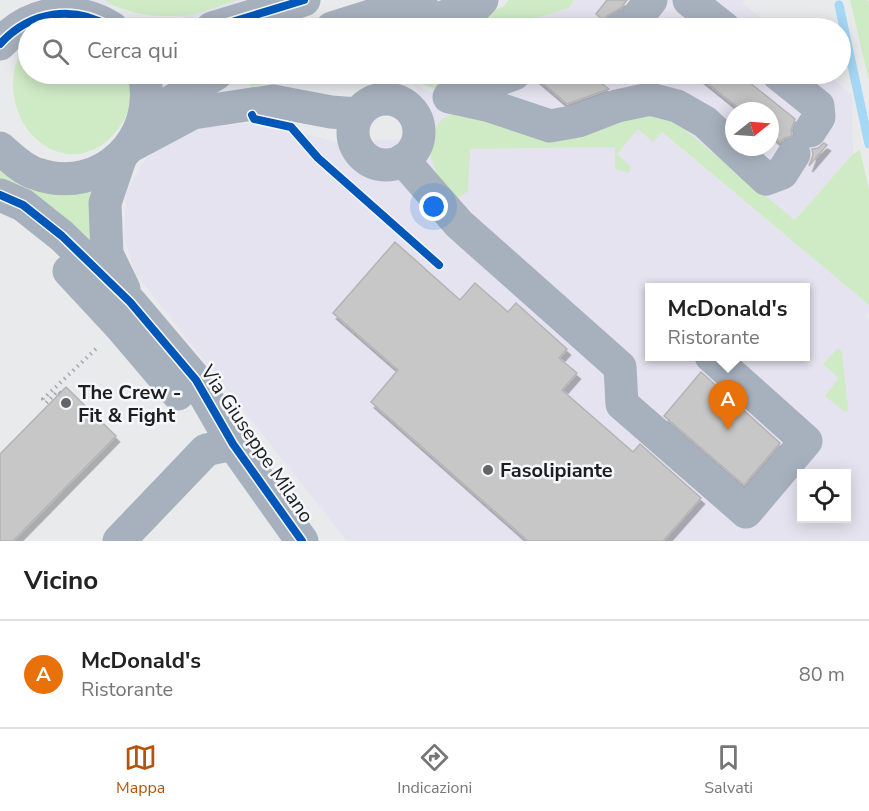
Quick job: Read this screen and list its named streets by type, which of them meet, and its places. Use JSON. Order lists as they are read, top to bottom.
{
  "streets": {
    "street": ["Via Giuseppe Milano"]
  },
  "places": ["The Crew - Fit & Fight", "Fasolipiante"],
  "north": "right",
  "page": {
    "search": "Cerca qui",
    "popup": ["McDonald's", "Ristorante"],
    "pins": "A",
    "heading": "Vicino",
    "list": [
      {
        "mark": "A",
        "name": "McDonald's",
        "note": "Ristorante",
        "value": "80 m"
      }
    ],
    "nav": ["Mappa", "Indicazioni", "Salvati"]
  }
}
